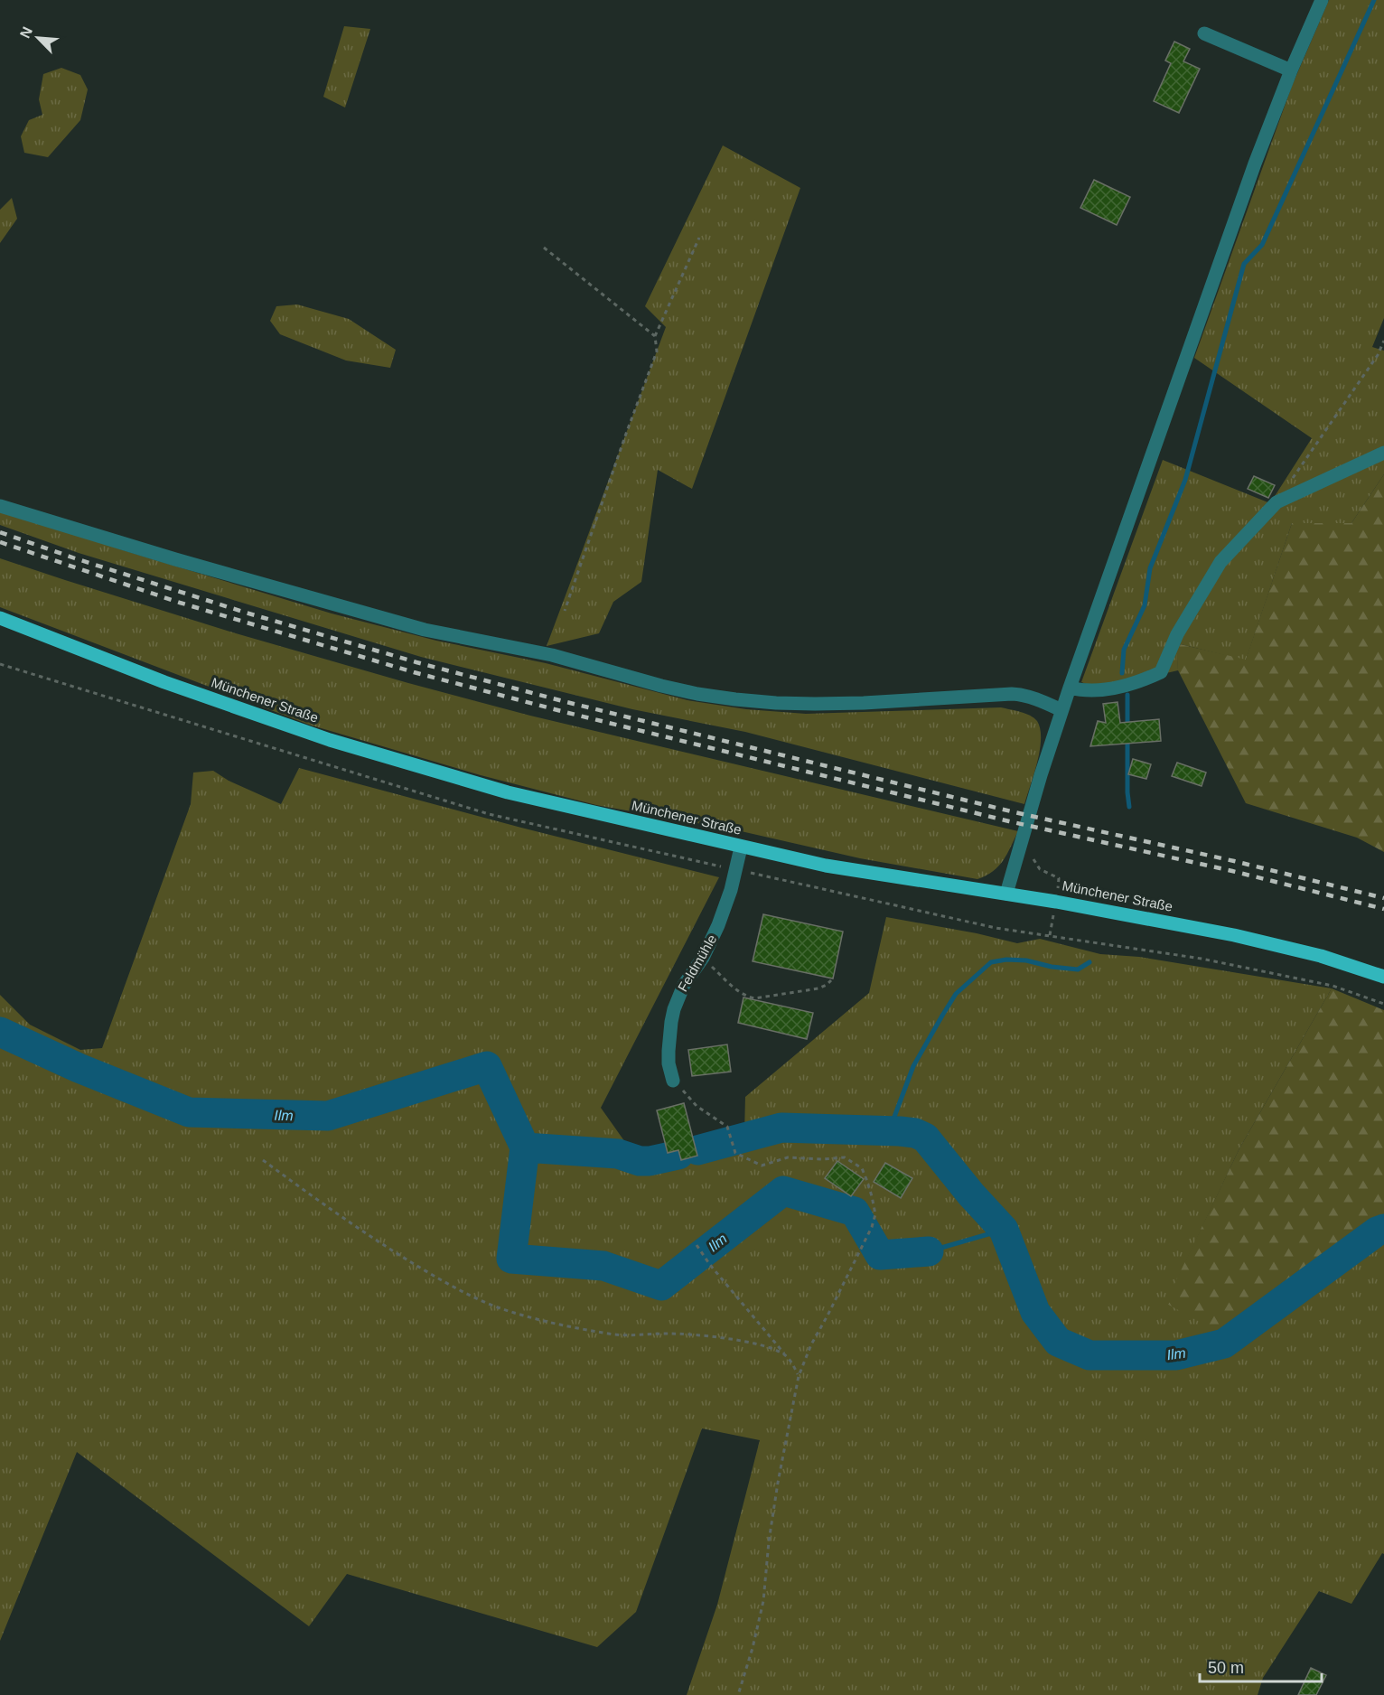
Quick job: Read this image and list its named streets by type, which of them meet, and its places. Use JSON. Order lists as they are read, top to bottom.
{
  "streets": {
    "main road": ["Münchener Straße"],
    "street": ["Feldmühle"]
  },
  "crossings": [
    ["Münchener Straße", "Feldmühle"]
  ],
  "water": ["Ilm"],
  "scale_bar": "50 m",
  "north": "top left"
}
